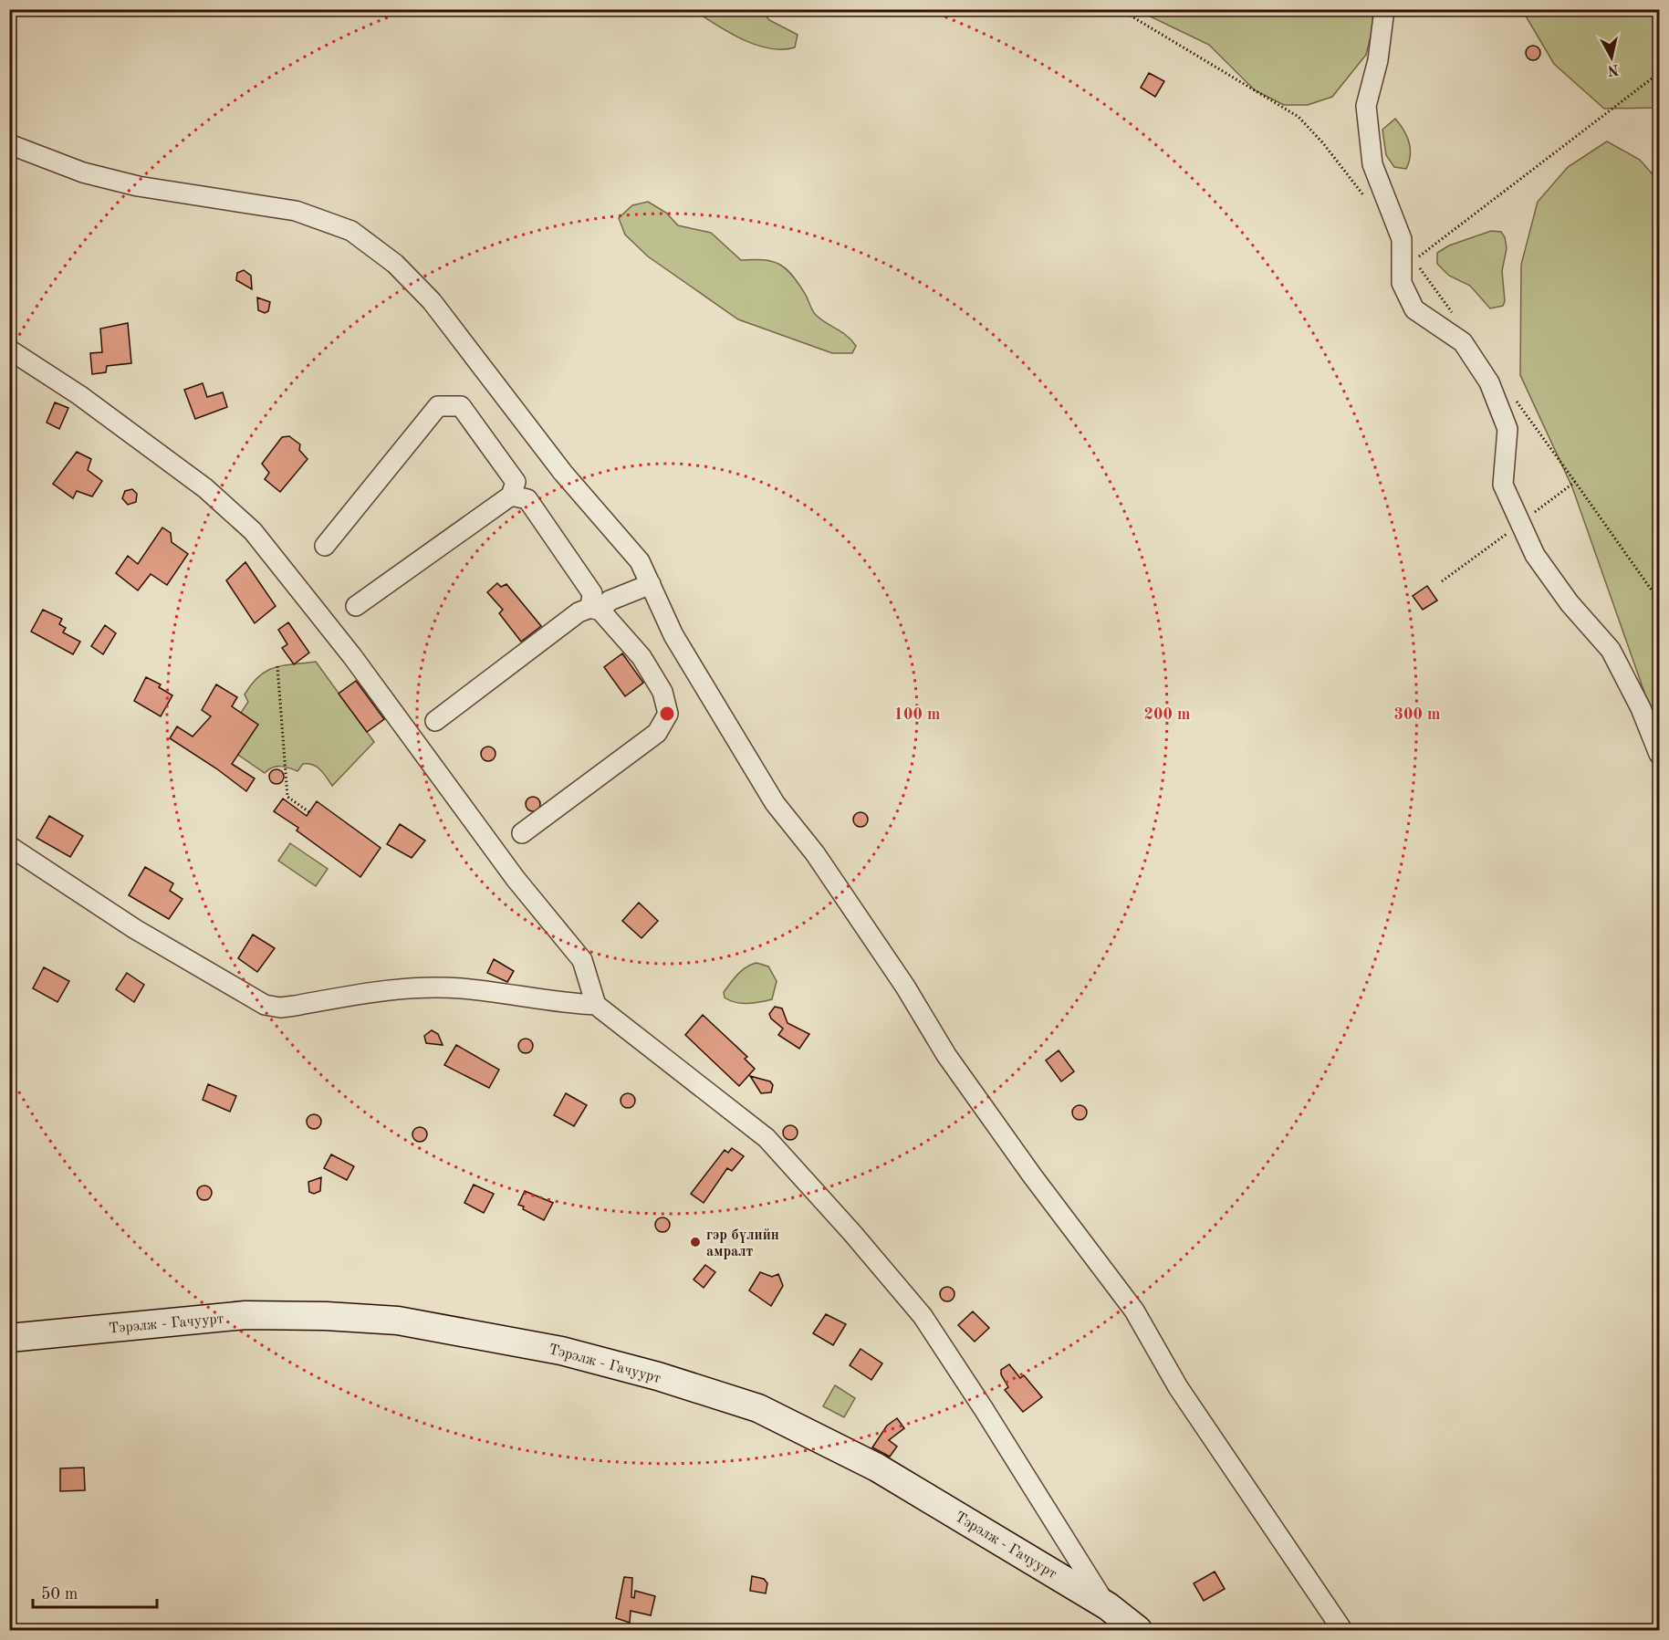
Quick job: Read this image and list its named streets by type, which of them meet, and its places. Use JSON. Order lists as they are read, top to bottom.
{
  "streets": {
    "main road": ["Тэрэлж - Гачуурт"]
  },
  "places": ["гэр бүлийн амралт"],
  "scale_bar": "50 m",
  "north": "bottom",
  "rings": ["100 m", "200 m", "300 m"]
}
